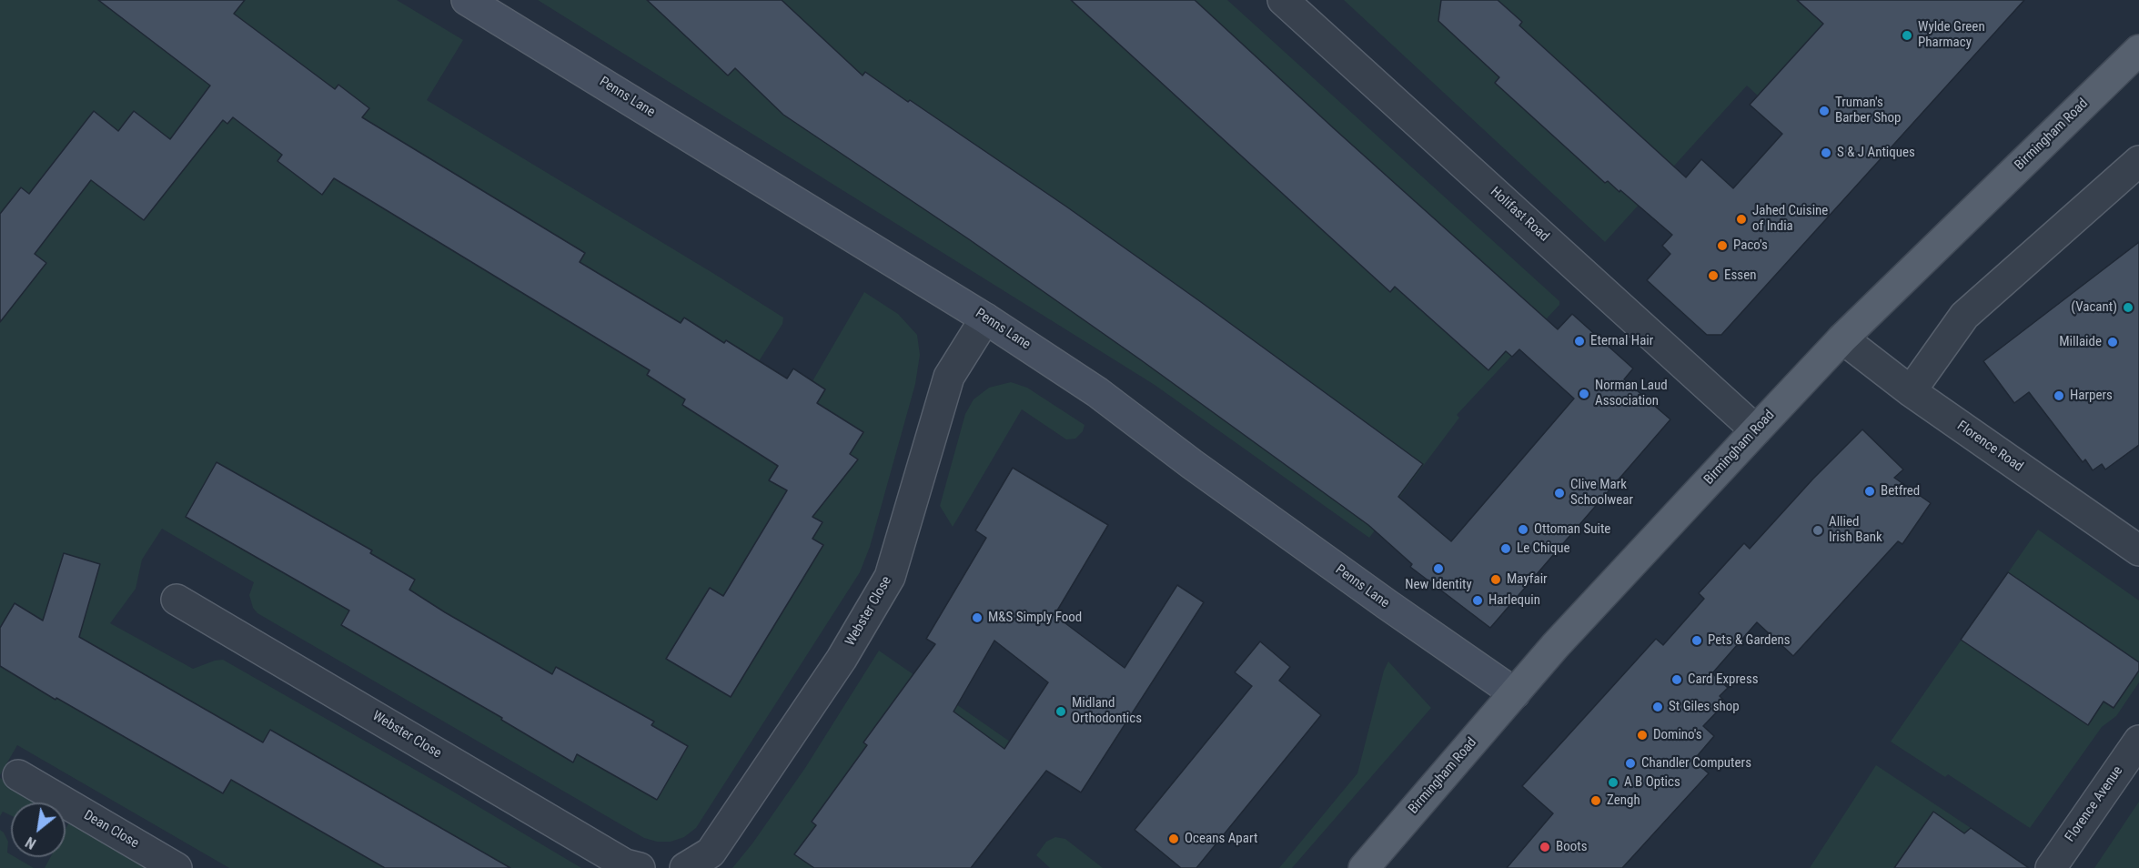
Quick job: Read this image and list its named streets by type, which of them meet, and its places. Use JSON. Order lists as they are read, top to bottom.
{
  "streets": {
    "main road": ["Penns Lane", "Birmingham Road"],
    "street": [
      "Holifast Road",
      "Florence Road",
      "Webster Close",
      "Florence Avenue",
      "Dean Close"
    ]
  },
  "crossings": [
    ["Penns Lane", "Birmingham Road"],
    ["Penns Lane", "Webster Close"],
    ["Birmingham Road", "Holifast Road"],
    ["Birmingham Road", "Florence Road"]
  ],
  "places": [
    "Wylde Green Pharmacy",
    "Truman's Barber Shop",
    "S & J Antiques",
    "Jahed Cuisine of India",
    "Paco's",
    "Essen",
    "(Vacant)",
    "Eternal Hair",
    "Millaide",
    "Norman Laud Association",
    "Harpers",
    "Betfred",
    "Clive Mark Schoolwear",
    "Ottoman Suite",
    "Allied Irish Bank",
    "Le Chique",
    "New Identity",
    "Mayfair",
    "Harlequin",
    "M&S Simply Food",
    "Pets & Gardens",
    "Card Express",
    "St Giles shop",
    "Midland Orthodontics",
    "Domino's",
    "Chandler Computers",
    "A B Optics",
    "Zengh",
    "Oceans Apart",
    "Boots"
  ],
  "north": "bottom left"
}
